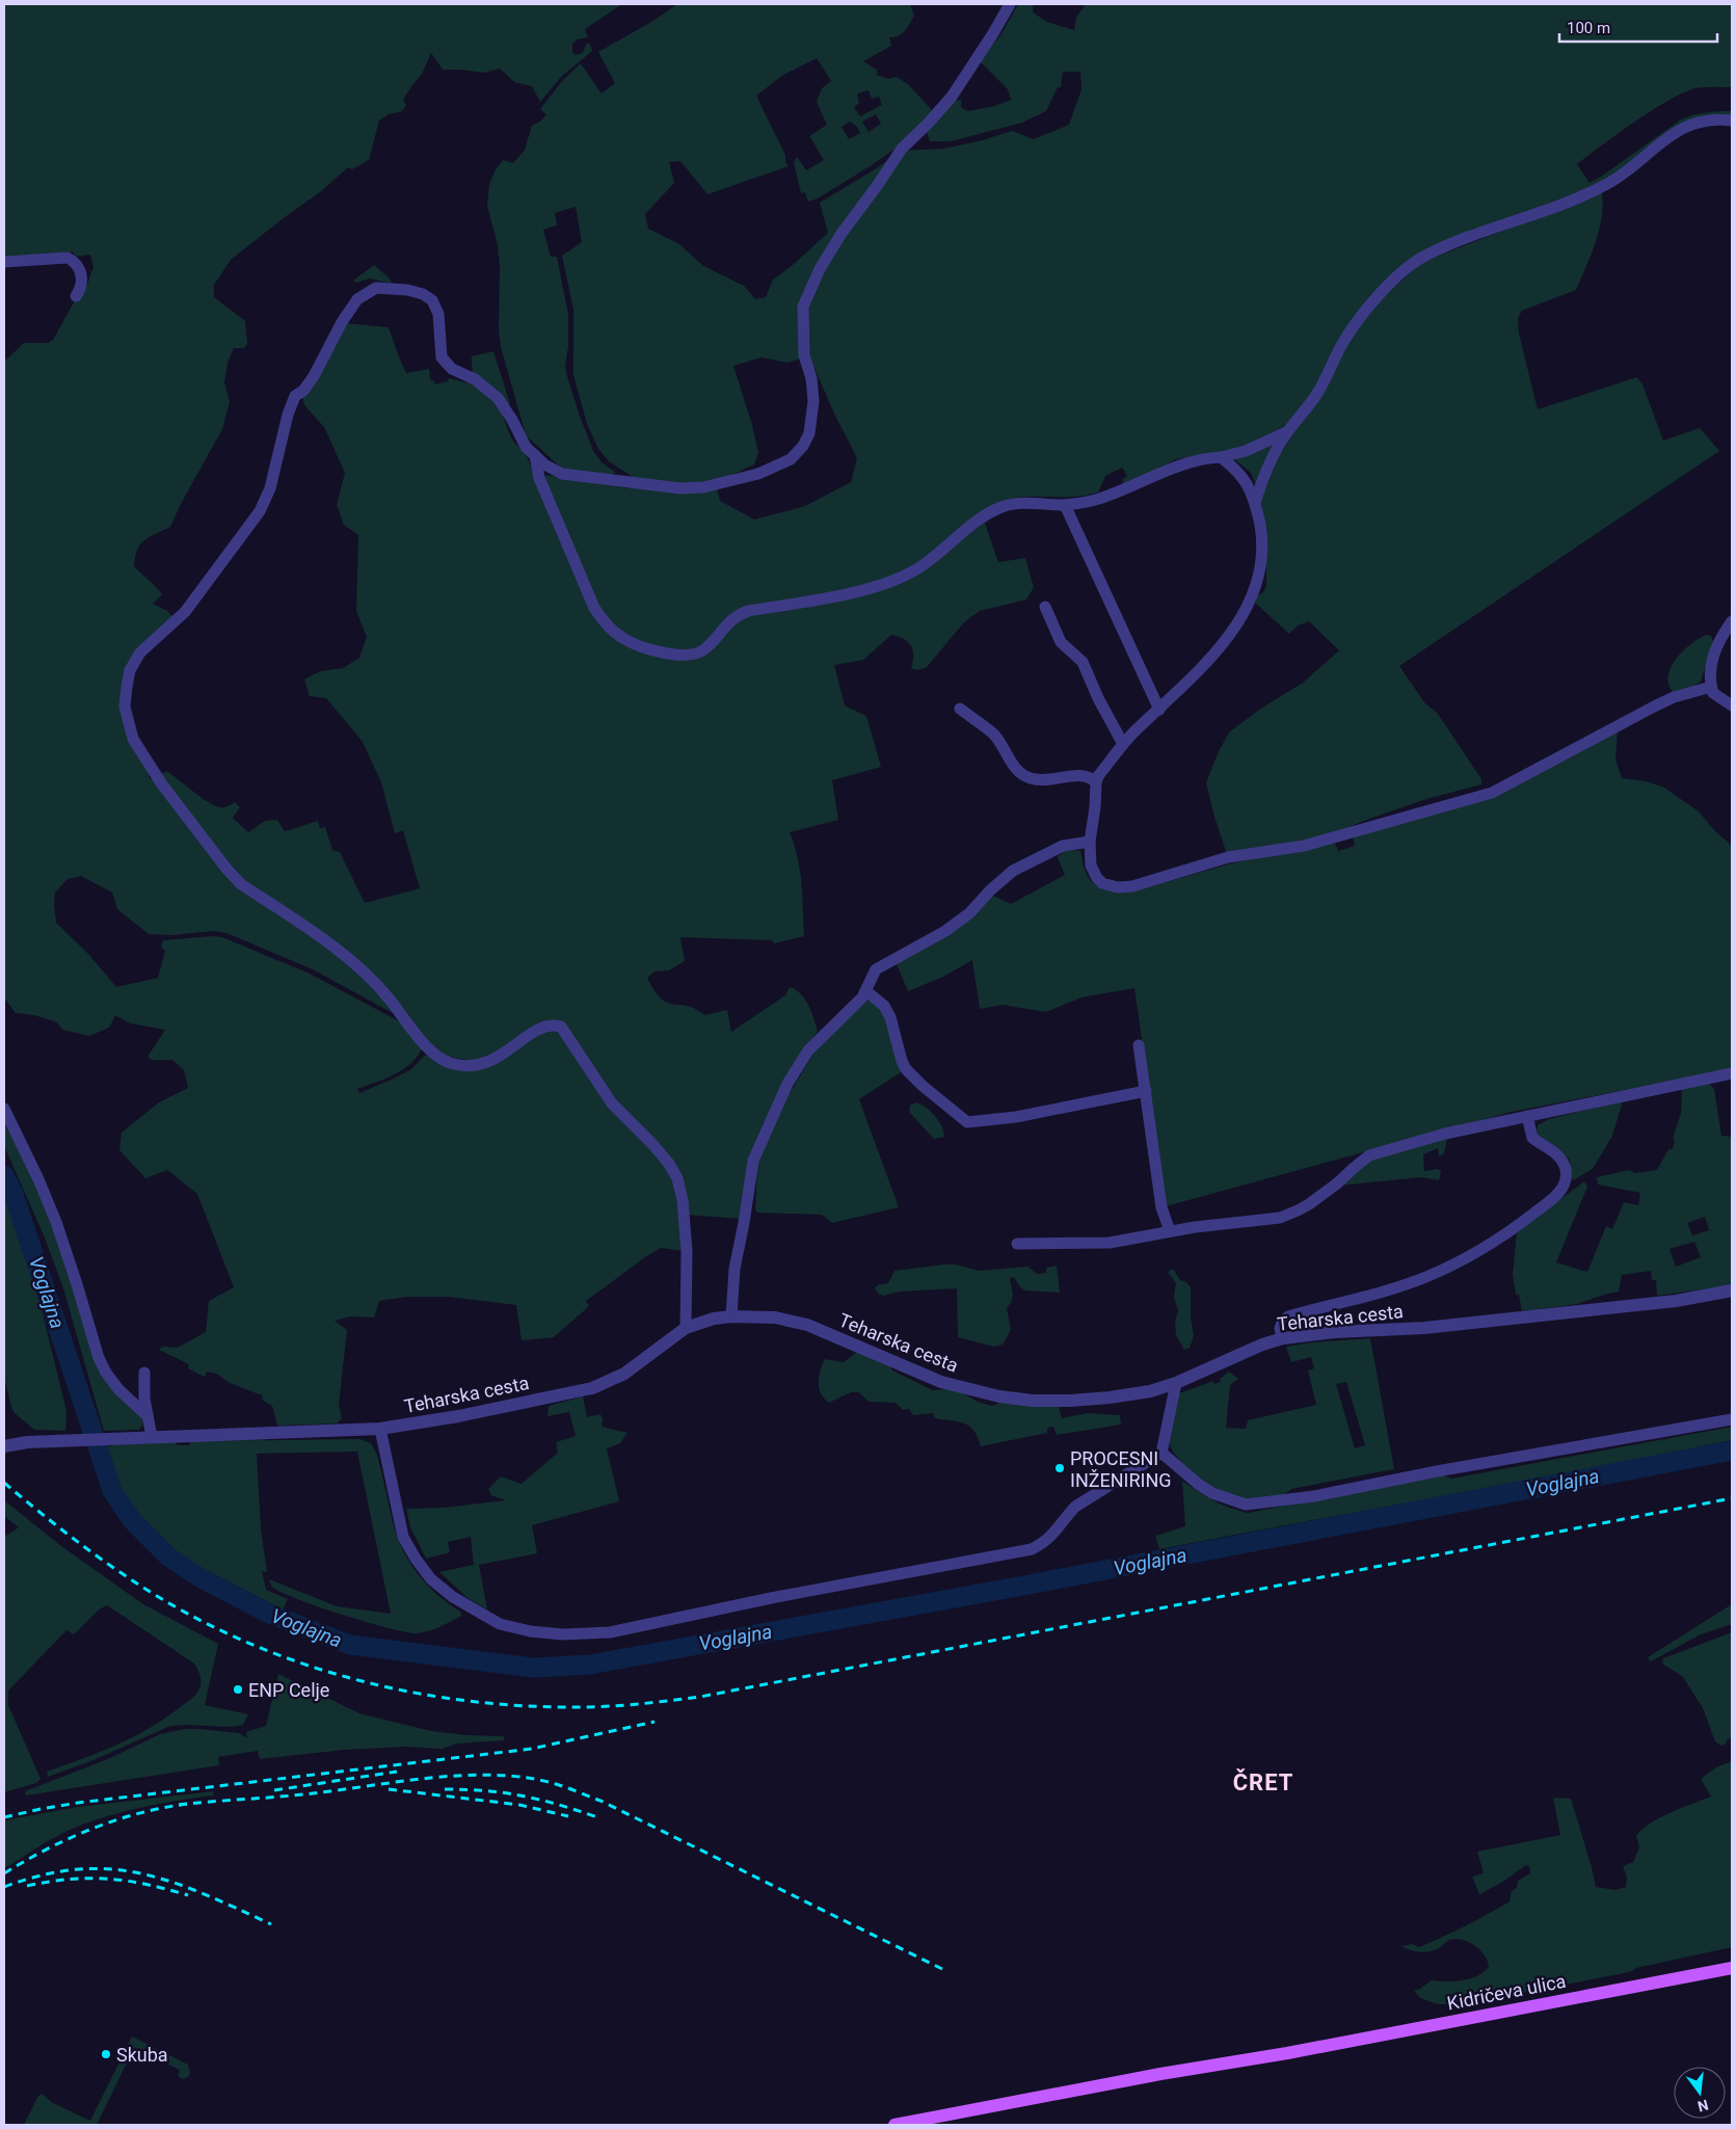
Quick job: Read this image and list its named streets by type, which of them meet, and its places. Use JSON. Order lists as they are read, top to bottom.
{
  "streets": {
    "main road": ["Kidričeva ulica"],
    "street": ["Teharska cesta"]
  },
  "districts": ["ČRET"],
  "water": ["Voglajna"],
  "places": ["PROCESNI INŽENIRING", "ENP Celje", "Skuba"],
  "scale_bar": "100 m",
  "north": "bottom"
}
